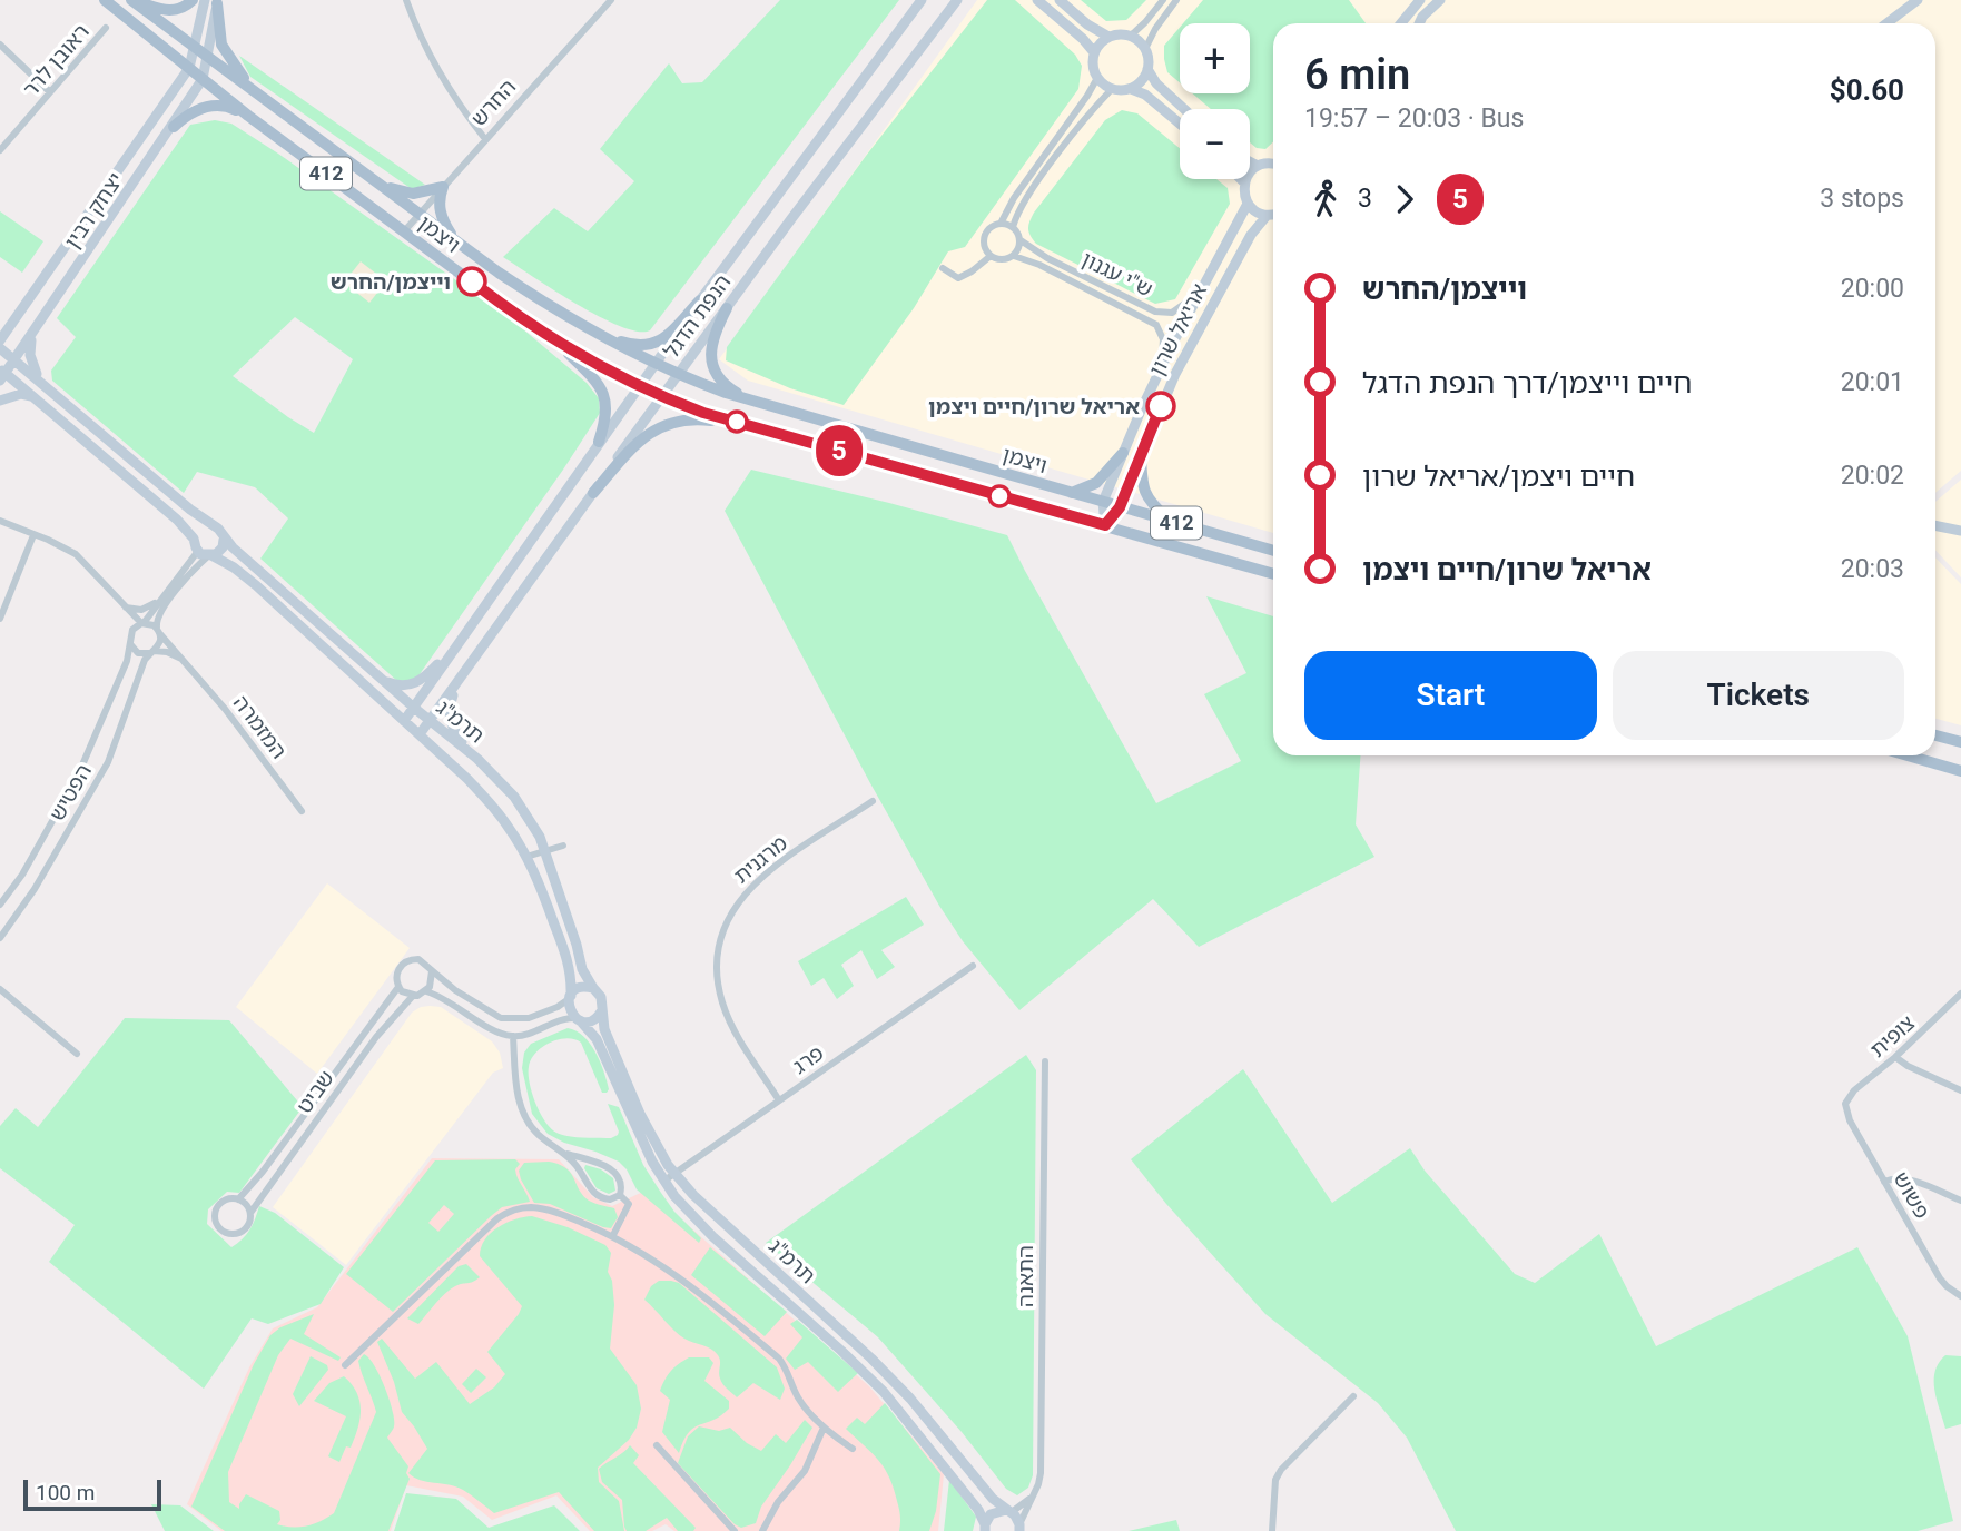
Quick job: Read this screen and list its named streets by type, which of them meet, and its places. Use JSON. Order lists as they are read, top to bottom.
{
  "streets": {
    "main road": ["412", "ויצמן"],
    "street": [
      "ראובן לרר",
      "החרש",
      "יצחק רבין",
      "ש\"י עגנון",
      "הנפת הדגל",
      "אריאל שרון",
      "תרמ\"ג",
      "המזמרה",
      "הפטיש",
      "מרגנית",
      "צופית",
      "פרג",
      "שביט",
      "פשוש",
      "התאנה"
    ]
  },
  "crossings": [
    ["החרש", "ויצמן"],
    ["יצחק רבין", "ויצמן"],
    ["ויצמן", "הנפת הדגל"],
    ["ויצמן", "אריאל שרון"],
    ["ש\"י עגנון", "אריאל שרון"],
    ["הנפת הדגל", "תרמ\"ג"],
    ["תרמ\"ג", "פרג"],
    ["תרמ\"ג", "התאנה"],
    ["המזמרה", "הפטיש"],
    ["מרגנית", "פרג"],
    ["צופית", "פשוש"]
  ],
  "places": ["וייצמן/החרש", "אריאל שרון/חיים ויצמן"],
  "lines": ["bus line 5"],
  "scale_bar": "100 m",
  "page": {
    "on_map": "5",
    "map_buttons": ["+", "−"],
    "heading": ["6 min", "19:57 – 20:03 · Bus", "$0.60"],
    "legs": ["3", "5", "3 stops"],
    "list": [
      {
        "name": "וייצמן/החרש",
        "value": "20:00"
      },
      {
        "name": "חיים וייצמן/דרך הנפת הדגל",
        "value": "20:01"
      },
      {
        "name": "חיים ויצמן/אריאל שרון",
        "value": "20:02"
      },
      {
        "name": "אריאל שרון/חיים ויצמן",
        "value": "20:03"
      }
    ],
    "buttons": ["Start", "Tickets"],
    "scale": "100 m"
  }
}
